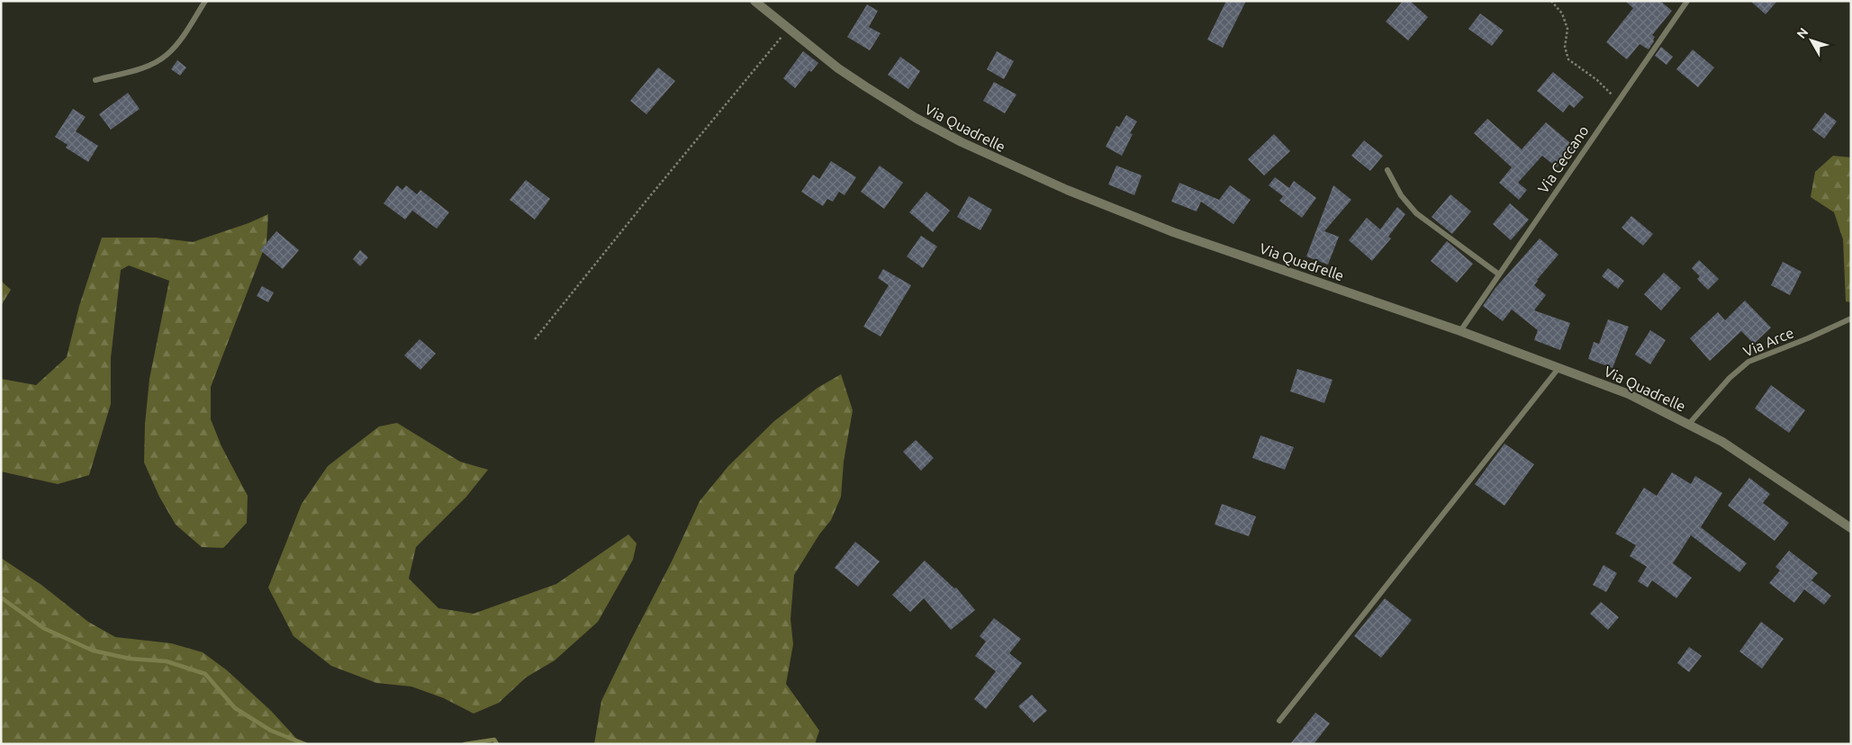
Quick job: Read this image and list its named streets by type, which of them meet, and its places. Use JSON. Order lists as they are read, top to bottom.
{
  "streets": {
    "street": ["Via Quadrelle"],
    "lane": ["Via Ceccano", "Via Arce"]
  },
  "crossings": [
    ["Via Quadrelle", "Via Ceccano"],
    ["Via Quadrelle", "Via Arce"]
  ],
  "north": "top left"
}
